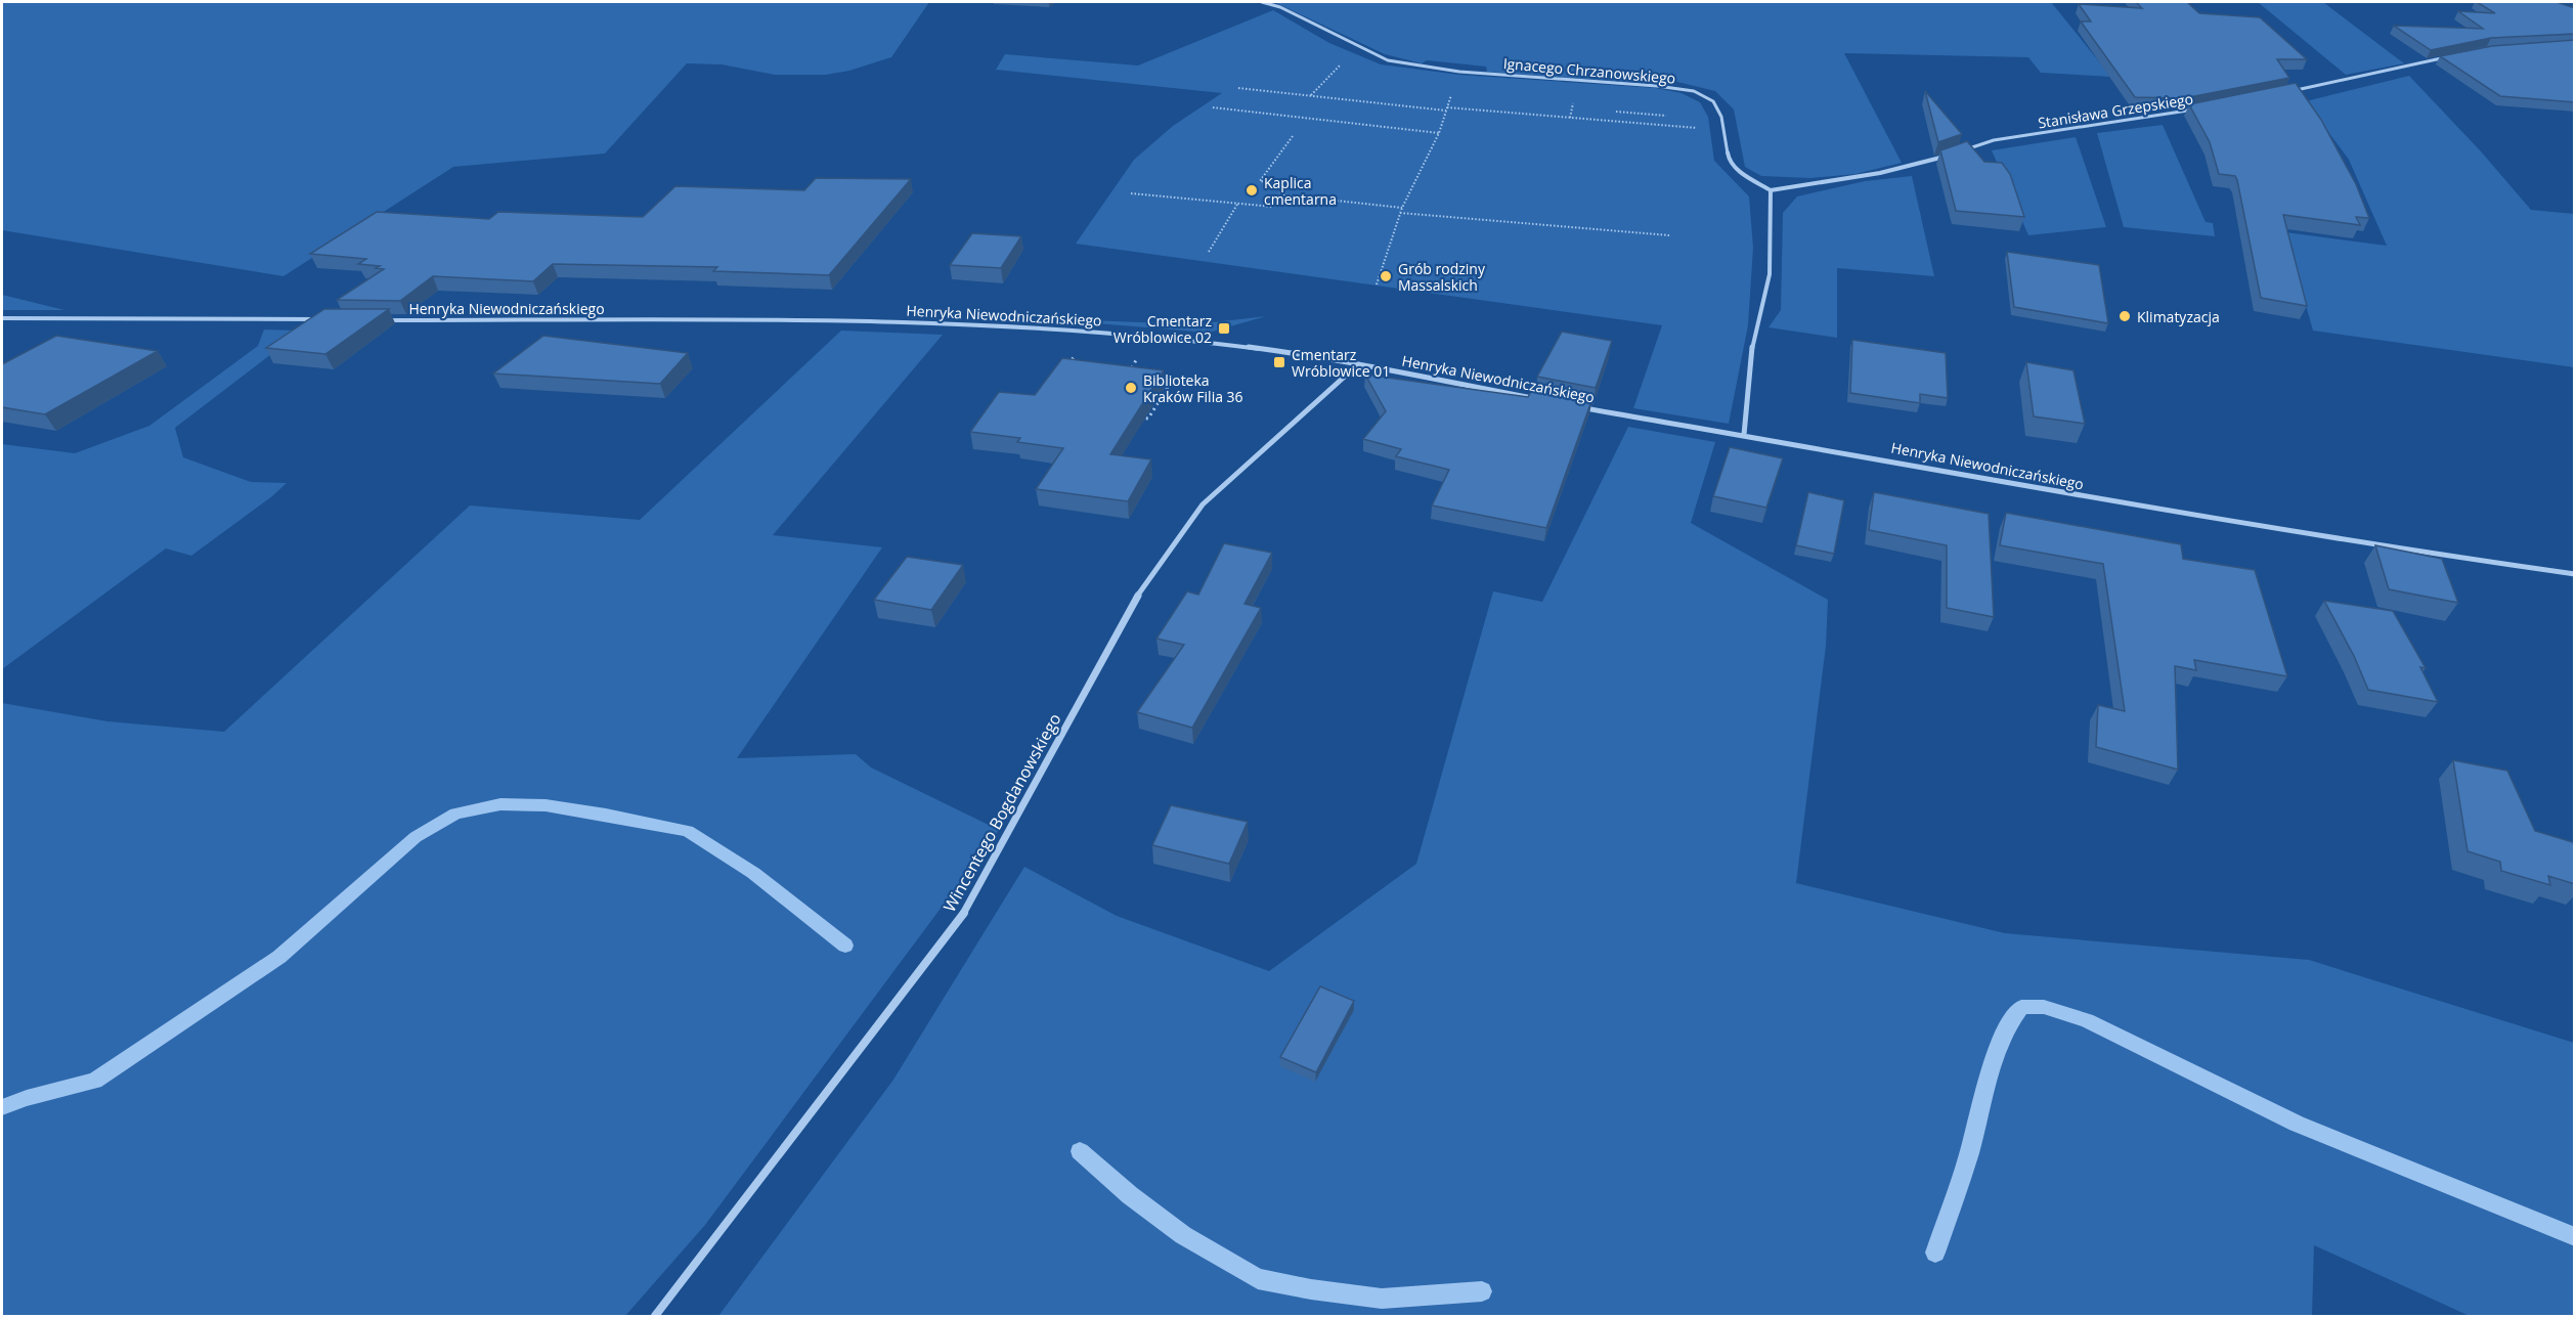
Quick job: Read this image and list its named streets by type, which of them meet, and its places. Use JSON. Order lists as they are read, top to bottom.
{
  "streets": {
    "street": [
      "Ignacego Chrzanowskiego",
      "Stanisława Grzepskiego",
      "Henryka Niewodniczańskiego",
      "Wincentego Bogdanowskiego"
    ]
  },
  "crossings": [
    ["Henryka Niewodniczańskiego", "Wincentego Bogdanowskiego"]
  ],
  "places": {
    "other": [
      "Kaplica cmentarna",
      "Grób rodziny Massalskich",
      "Klimatyzacja",
      "Biblioteka Kraków Filia 36"
    ],
    "transit": ["Cmentarz Wróblowice 02", "Cmentarz Wróblowice 01"]
  }
}
